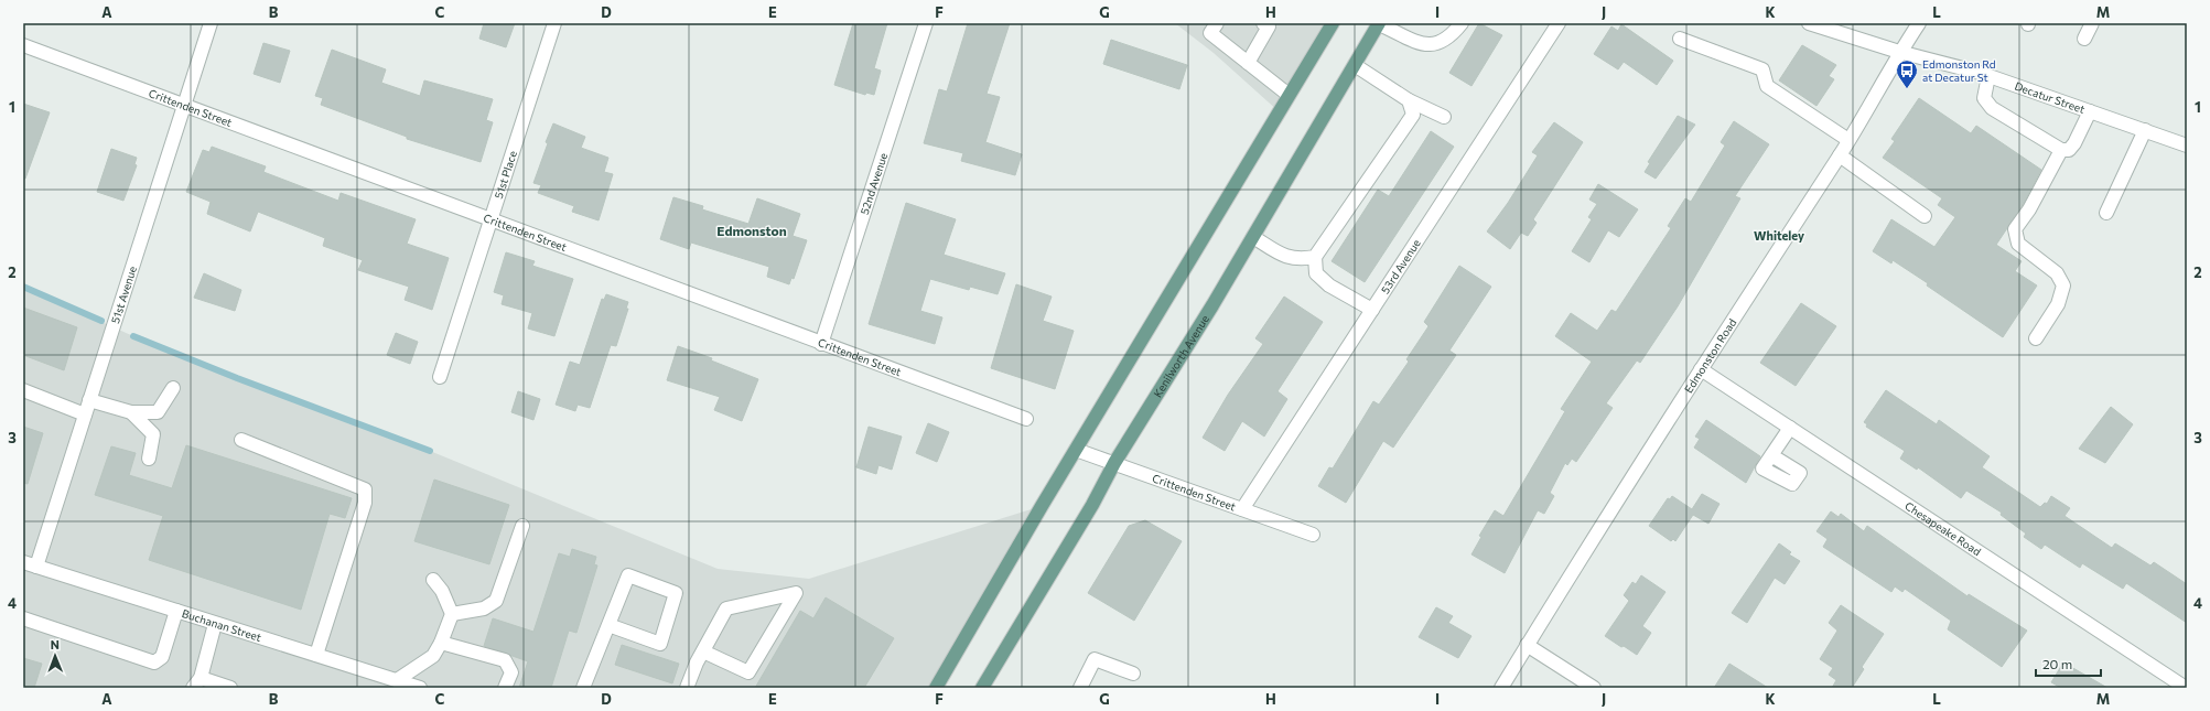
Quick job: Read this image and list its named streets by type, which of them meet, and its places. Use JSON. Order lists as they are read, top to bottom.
{
  "streets": {
    "main road": ["Kenilworth Avenue"],
    "street": [
      "Decatur Street",
      "Crittenden Street",
      "51st Place",
      "52nd Avenue",
      "53rd Avenue",
      "51st Avenue",
      "Edmonston Road",
      "Chesapeake Road",
      "Buchanan Street"
    ]
  },
  "crossings": [
    ["Decatur Street", "Edmonston Road"],
    ["Crittenden Street", "51st Place"],
    ["Crittenden Street", "52nd Avenue"],
    ["Crittenden Street", "53rd Avenue"],
    ["Crittenden Street", "51st Avenue"],
    ["Crittenden Street", "Kenilworth Avenue"],
    ["51st Avenue", "Buchanan Street"],
    ["Edmonston Road", "Chesapeake Road"]
  ],
  "districts": ["Edmonston", "Whiteley"],
  "places": {
    "bus stop": ["Edmonston Rd at Decatur St"]
  },
  "scale_bar": "20 m",
  "north": "top",
  "grid": {
    "columns": [
      "A",
      "B",
      "C",
      "D",
      "E",
      "F",
      "G",
      "H",
      "I",
      "J",
      "K",
      "L",
      "M"
    ],
    "rows": [
      "1",
      "2",
      "3",
      "4"
    ]
  }
}
